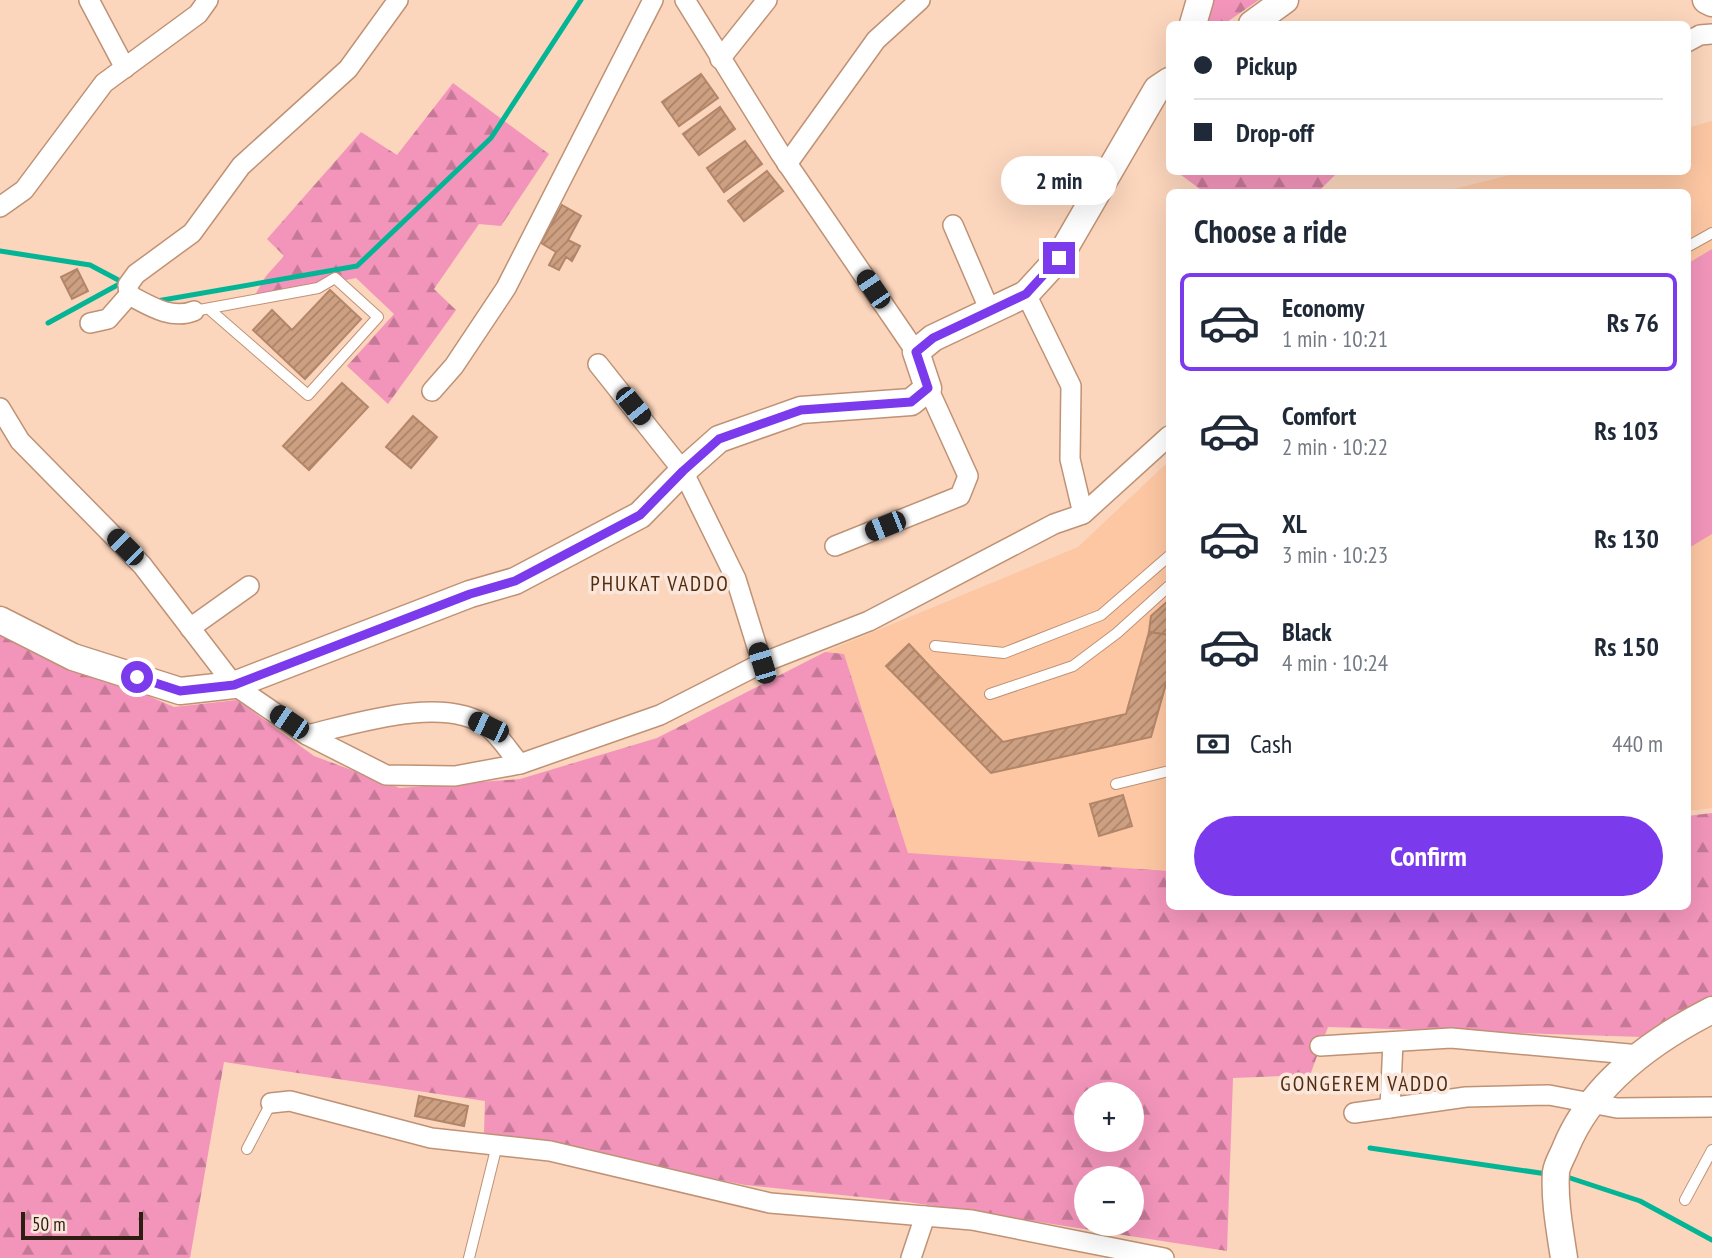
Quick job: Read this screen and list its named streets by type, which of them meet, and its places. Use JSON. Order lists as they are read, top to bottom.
{
  "districts": ["PHUKAT VADDO", "GONGEREM VADDO"],
  "scale_bar": "50 m",
  "page": {
    "banner": ["Pickup", "Drop-off"],
    "bubble": "2 min",
    "heading": "Choose a ride",
    "list": [
      {
        "name": "Economy",
        "note": "1 min · 10:21",
        "value": "Rs 76"
      },
      {
        "name": "Comfort",
        "note": "2 min · 10:22",
        "value": "Rs 103"
      },
      {
        "name": "XL",
        "note": "3 min · 10:23",
        "value": "Rs 130"
      },
      {
        "name": "Black",
        "note": "4 min · 10:24",
        "value": "Rs 150"
      }
    ],
    "pay": ["Cash", "440 m"],
    "buttons": "Confirm",
    "map_buttons": ["+", "−"],
    "scale": "50 m"
  }
}
